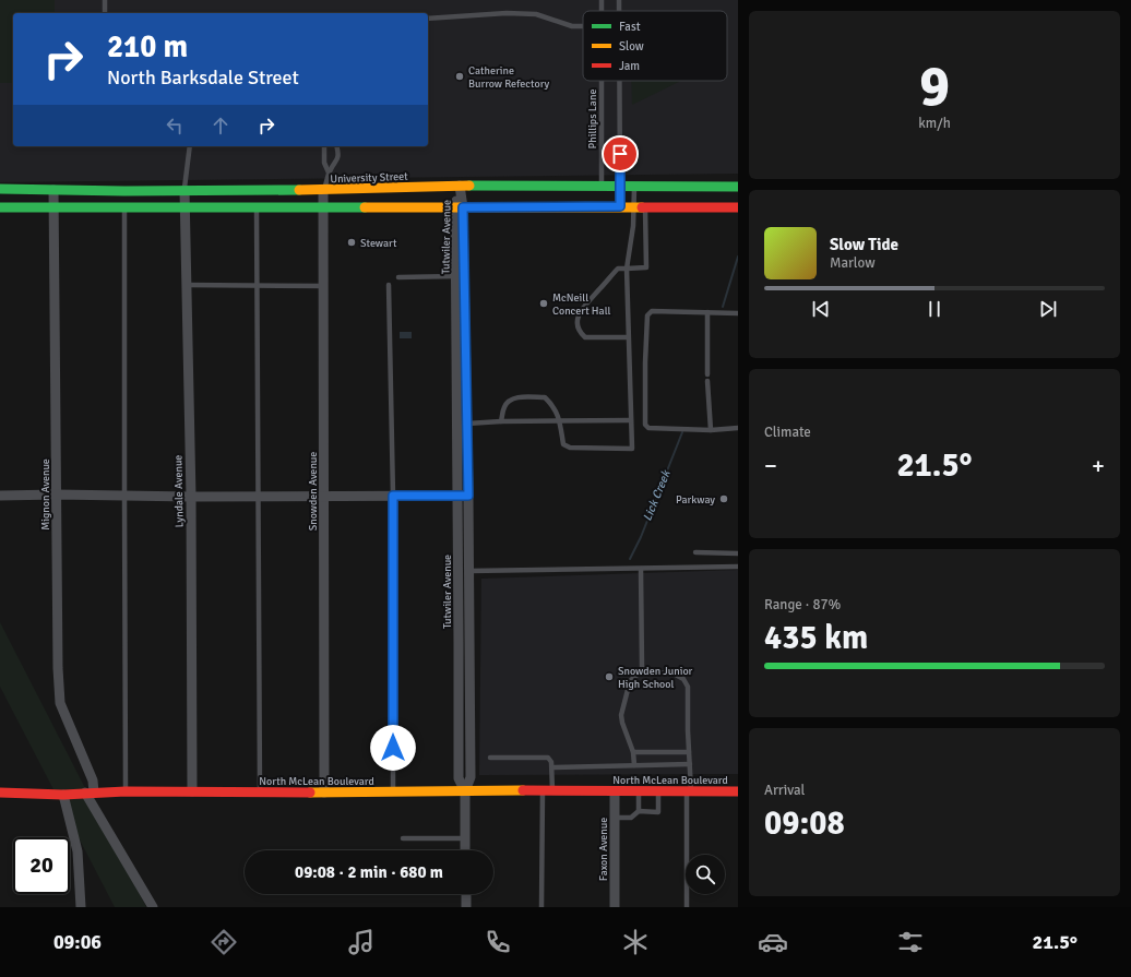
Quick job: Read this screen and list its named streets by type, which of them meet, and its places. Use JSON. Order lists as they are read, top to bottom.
{
  "streets": {
    "main road": ["University Street", "North McLean Boulevard"],
    "street": [
      "Tutwiler Avenue",
      "Lyndale Avenue",
      "Snowden Avenue",
      "Mignon Avenue",
      "Faxon Avenue"
    ],
    "lane": ["Phillips Lane"]
  },
  "crossings": [
    ["Phillips Lane", "University Street"],
    ["University Street", "Tutwiler Avenue"],
    ["University Street", "Lyndale Avenue"],
    ["University Street", "Snowden Avenue"],
    ["University Street", "Mignon Avenue"],
    ["Tutwiler Avenue", "North McLean Boulevard"],
    ["Lyndale Avenue", "North McLean Boulevard"],
    ["Snowden Avenue", "North McLean Boulevard"],
    ["Mignon Avenue", "North McLean Boulevard"],
    ["North McLean Boulevard", "Faxon Avenue"]
  ],
  "water": ["Lick Creek"],
  "places": [
    "Catherine Burrow Refectory",
    "Stewart",
    "McNeill Concert Hall",
    "Parkway",
    "Snowden Junior High School"
  ],
  "legend": ["Fast", "Slow", "Jam"],
  "page": {
    "tile": [
      ["9", "km/h"],
      "Climate",
      ["Range · 87%", "435 km"],
      ["Arrival", "09:08"]
    ],
    "turn": ["210 m", "North Barksdale Street"],
    "song": ["Slow Tide", "Marlow"],
    "heat": ["−", "21.5°", "+"],
    "limit": "20",
    "trip": "09:08 · 2 min · 680 m",
    "tabs": ["09:06", "21.5°"]
  }
}
